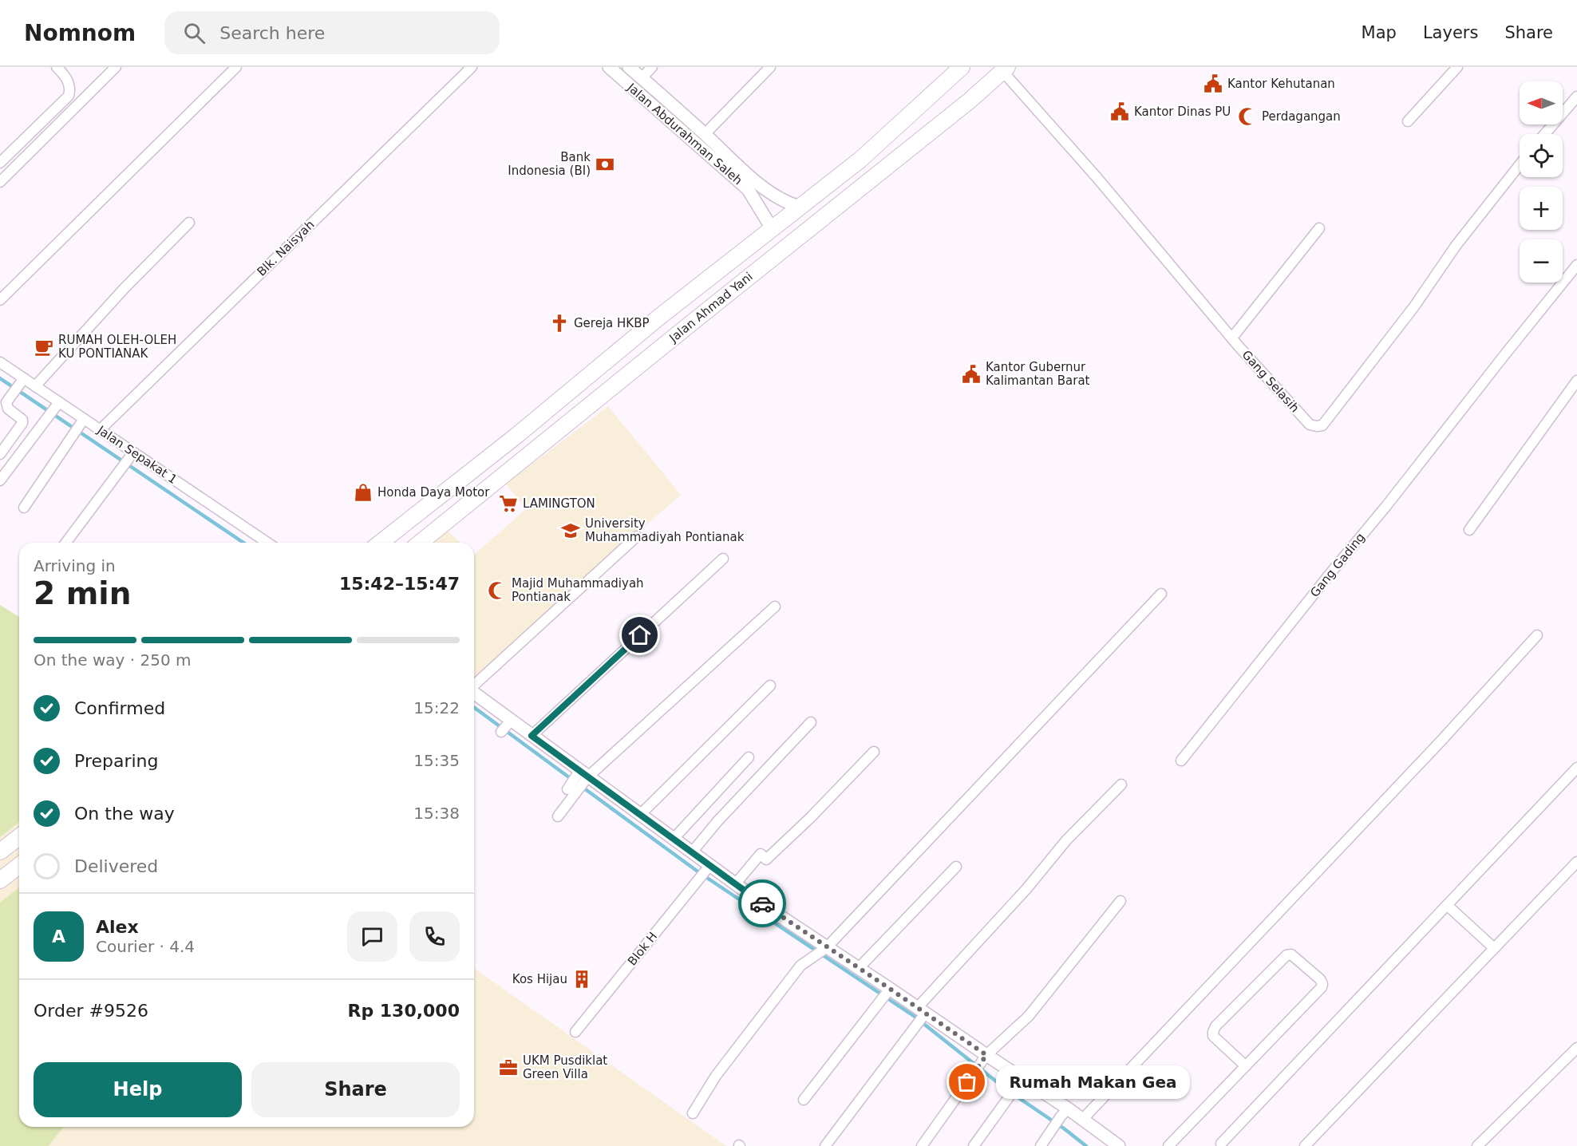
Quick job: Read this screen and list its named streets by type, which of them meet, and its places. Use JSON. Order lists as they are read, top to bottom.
{
  "streets": {
    "highway": ["Jalan Ahmad Yani"],
    "street": [
      "Jalan Abdurahman Saleh",
      "Blk. Naisyah",
      "Gang Selasih",
      "Jalan Sepakat 1",
      "Gang Gading",
      "Blok H"
    ]
  },
  "crossings": [
    ["Jalan Abdurahman Saleh", "Jalan Ahmad Yani"],
    ["Blk. Naisyah", "Jalan Sepakat 1"],
    ["Jalan Ahmad Yani", "Gang Selasih"]
  ],
  "places": {
    "public building": ["Kantor Kehutanan", "Kantor Dinas PU", "Kantor Gubernur Kalimantan Barat"],
    "mosque": ["Perdagangan", "Majid Muhammadiyah Pontianak"],
    "bank": ["Bank Indonesia (BI)"],
    "church": ["Gereja HKBP"],
    "cafe": ["RUMAH OLEH-OLEH KU PONTIANAK"],
    "shop": ["Honda Daya Motor"],
    "supermarket": ["LAMINGTON"],
    "school or university": ["University Muhammadiyah Pontianak"],
    "building": ["Kos Hijau"],
    "office": ["UKM Pusdiklat Green Villa"],
    "other": ["Rumah Makan Gea"]
  },
  "north": "left",
  "page": {
    "header": "Nomnom",
    "search": "Search here",
    "nav": ["Map", "Layers", "Share"],
    "map_buttons": ["+", "−"],
    "heading": ["2 min", "Arriving in", "15:42–15:47"],
    "panel": [
      "Alex",
      "Courier · 4.4",
      "Order #9526",
      "Rp 130,000"
    ],
    "bar": "On the way · 250 m",
    "list": [
      ["Confirmed", "15:22"],
      ["Preparing", "15:35"],
      ["On the way", "15:38"],
      "Delivered"
    ],
    "round": "A",
    "buttons": ["Help", "Share"],
    "bubble": "Rumah Makan Gea"
  }
}
